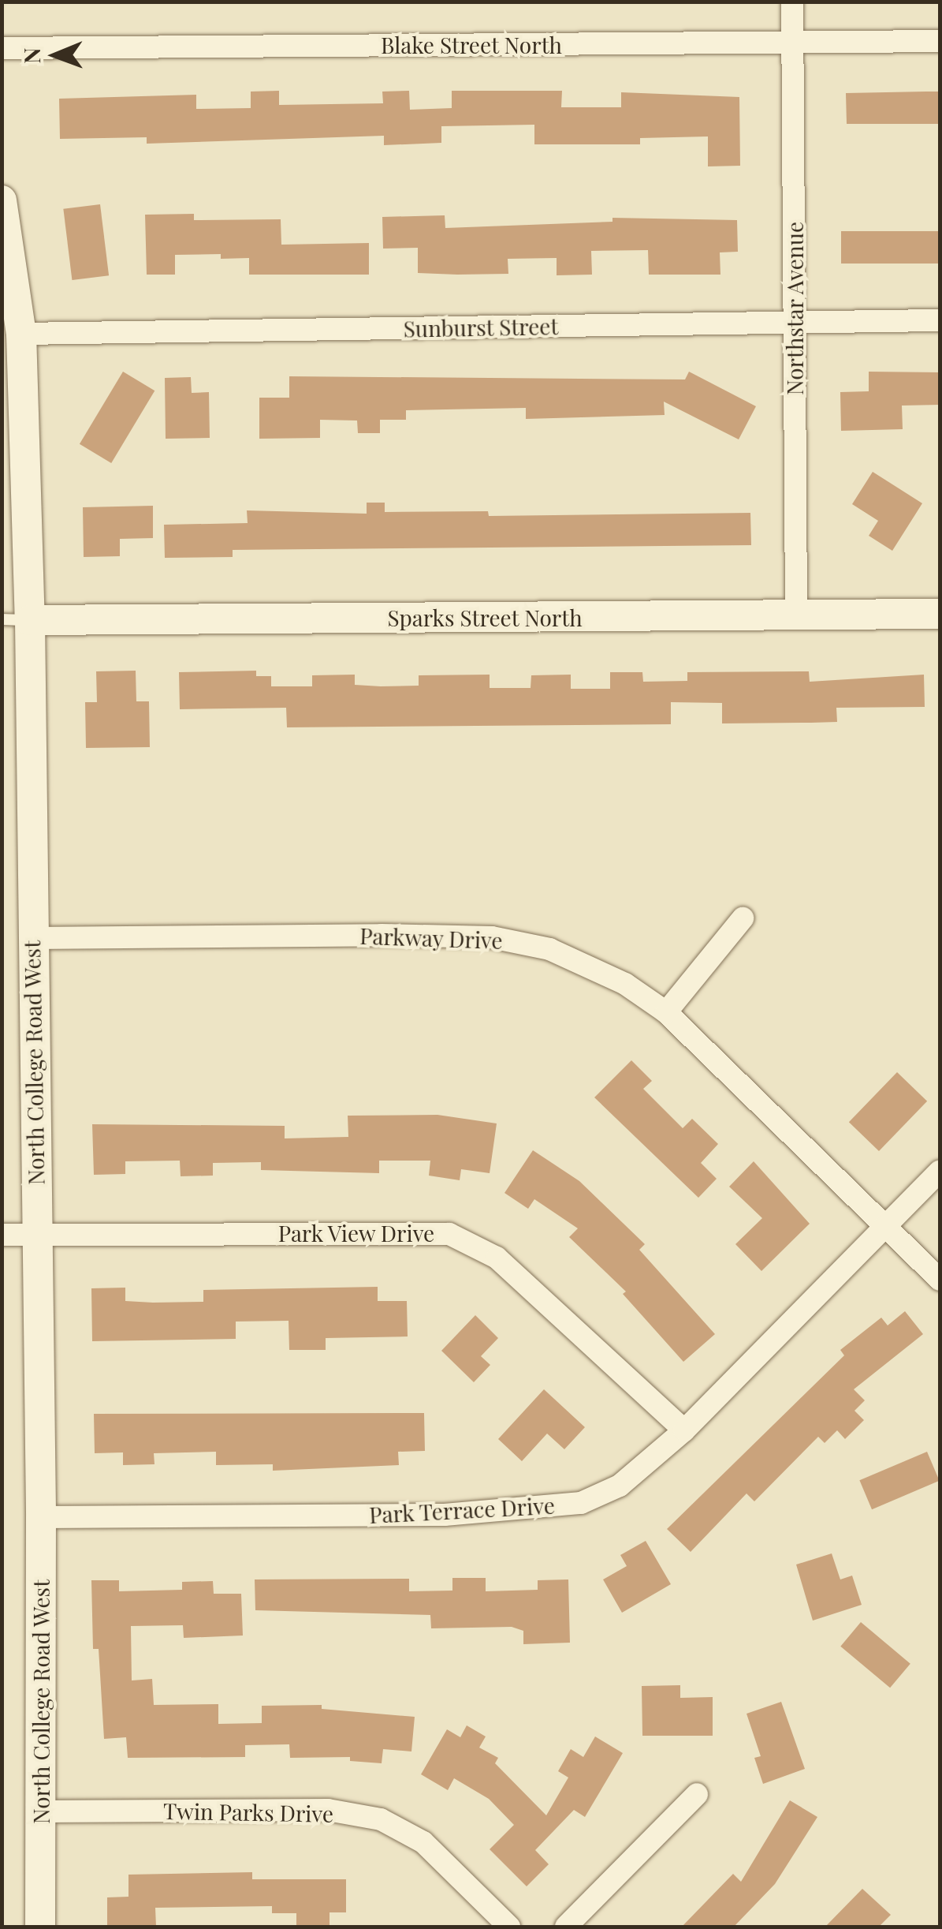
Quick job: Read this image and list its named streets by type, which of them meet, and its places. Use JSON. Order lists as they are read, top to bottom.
{
  "streets": {
    "street": [
      "Blake Street North",
      "Northstar Avenue",
      "Sunburst Street",
      "Sparks Street North",
      "Parkway Drive",
      "North College Road West",
      "Park View Drive",
      "Park Terrace Drive",
      "Twin Parks Drive"
    ]
  },
  "crossings": [
    ["Blake Street North", "Northstar Avenue"],
    ["Northstar Avenue", "Sunburst Street"],
    ["Northstar Avenue", "Sparks Street North"],
    ["Sunburst Street", "North College Road West"],
    ["Sparks Street North", "North College Road West"],
    ["Parkway Drive", "North College Road West"],
    ["Parkway Drive", "Park Terrace Drive"],
    ["North College Road West", "Park View Drive"],
    ["North College Road West", "Park Terrace Drive"],
    ["North College Road West", "Twin Parks Drive"],
    ["Park View Drive", "Park Terrace Drive"]
  ],
  "north": "left"
}
